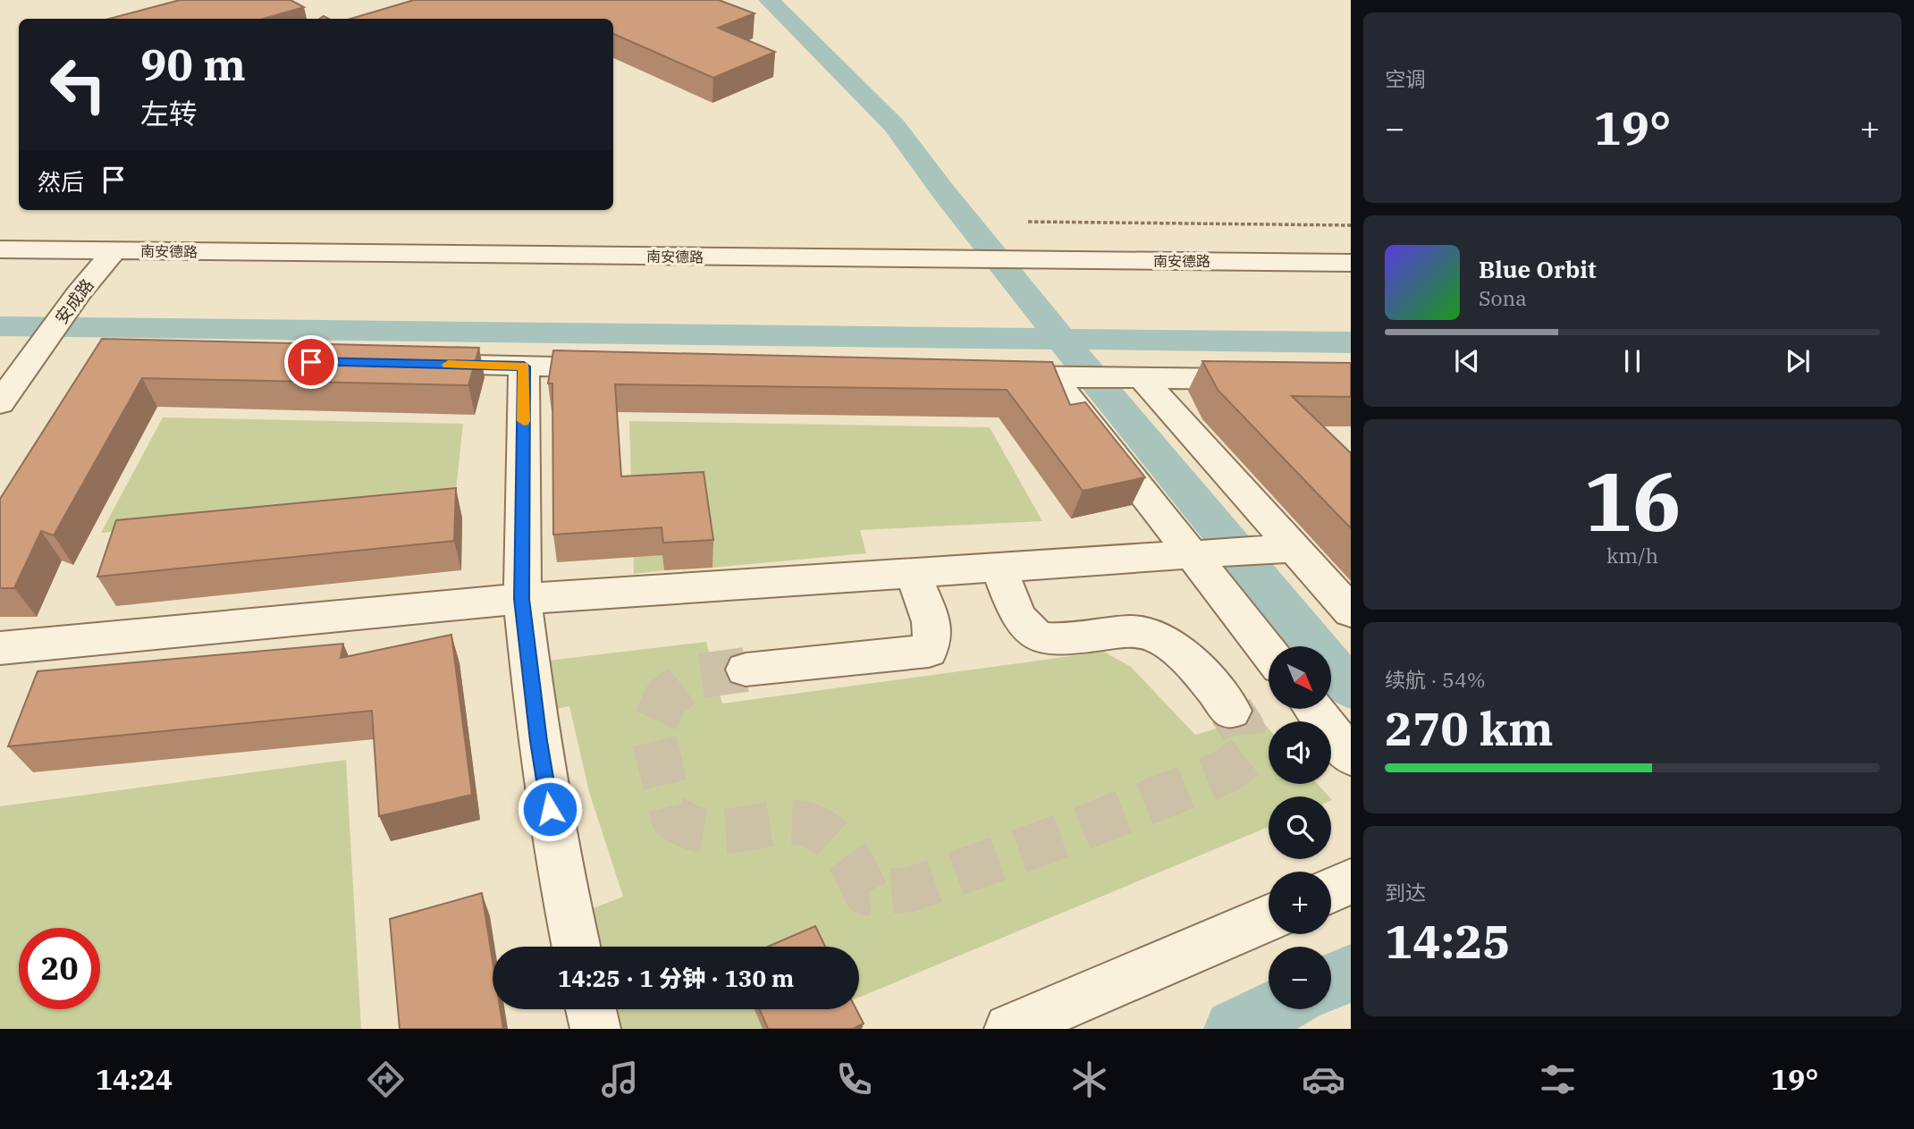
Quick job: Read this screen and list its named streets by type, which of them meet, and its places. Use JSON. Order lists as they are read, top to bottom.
{
  "streets": {
    "street": ["南安德路", "安成路"]
  },
  "crossings": [
    ["南安德路", "安成路"]
  ],
  "north": "bottom right",
  "page": {
    "tile": [
      "空调",
      ["16", "km/h"],
      ["续航 · 54%", "270 km"],
      ["到达", "14:25"]
    ],
    "turn": ["90 m", "左转"],
    "heat": ["−", "19°", "+"],
    "then": "然后",
    "song": ["Blue Orbit", "Sona"],
    "map_buttons": ["+", "−"],
    "limit": "20",
    "trip": "14:25 · 1 分钟 · 130 m",
    "tabs": ["14:24", "19°"]
  }
}
